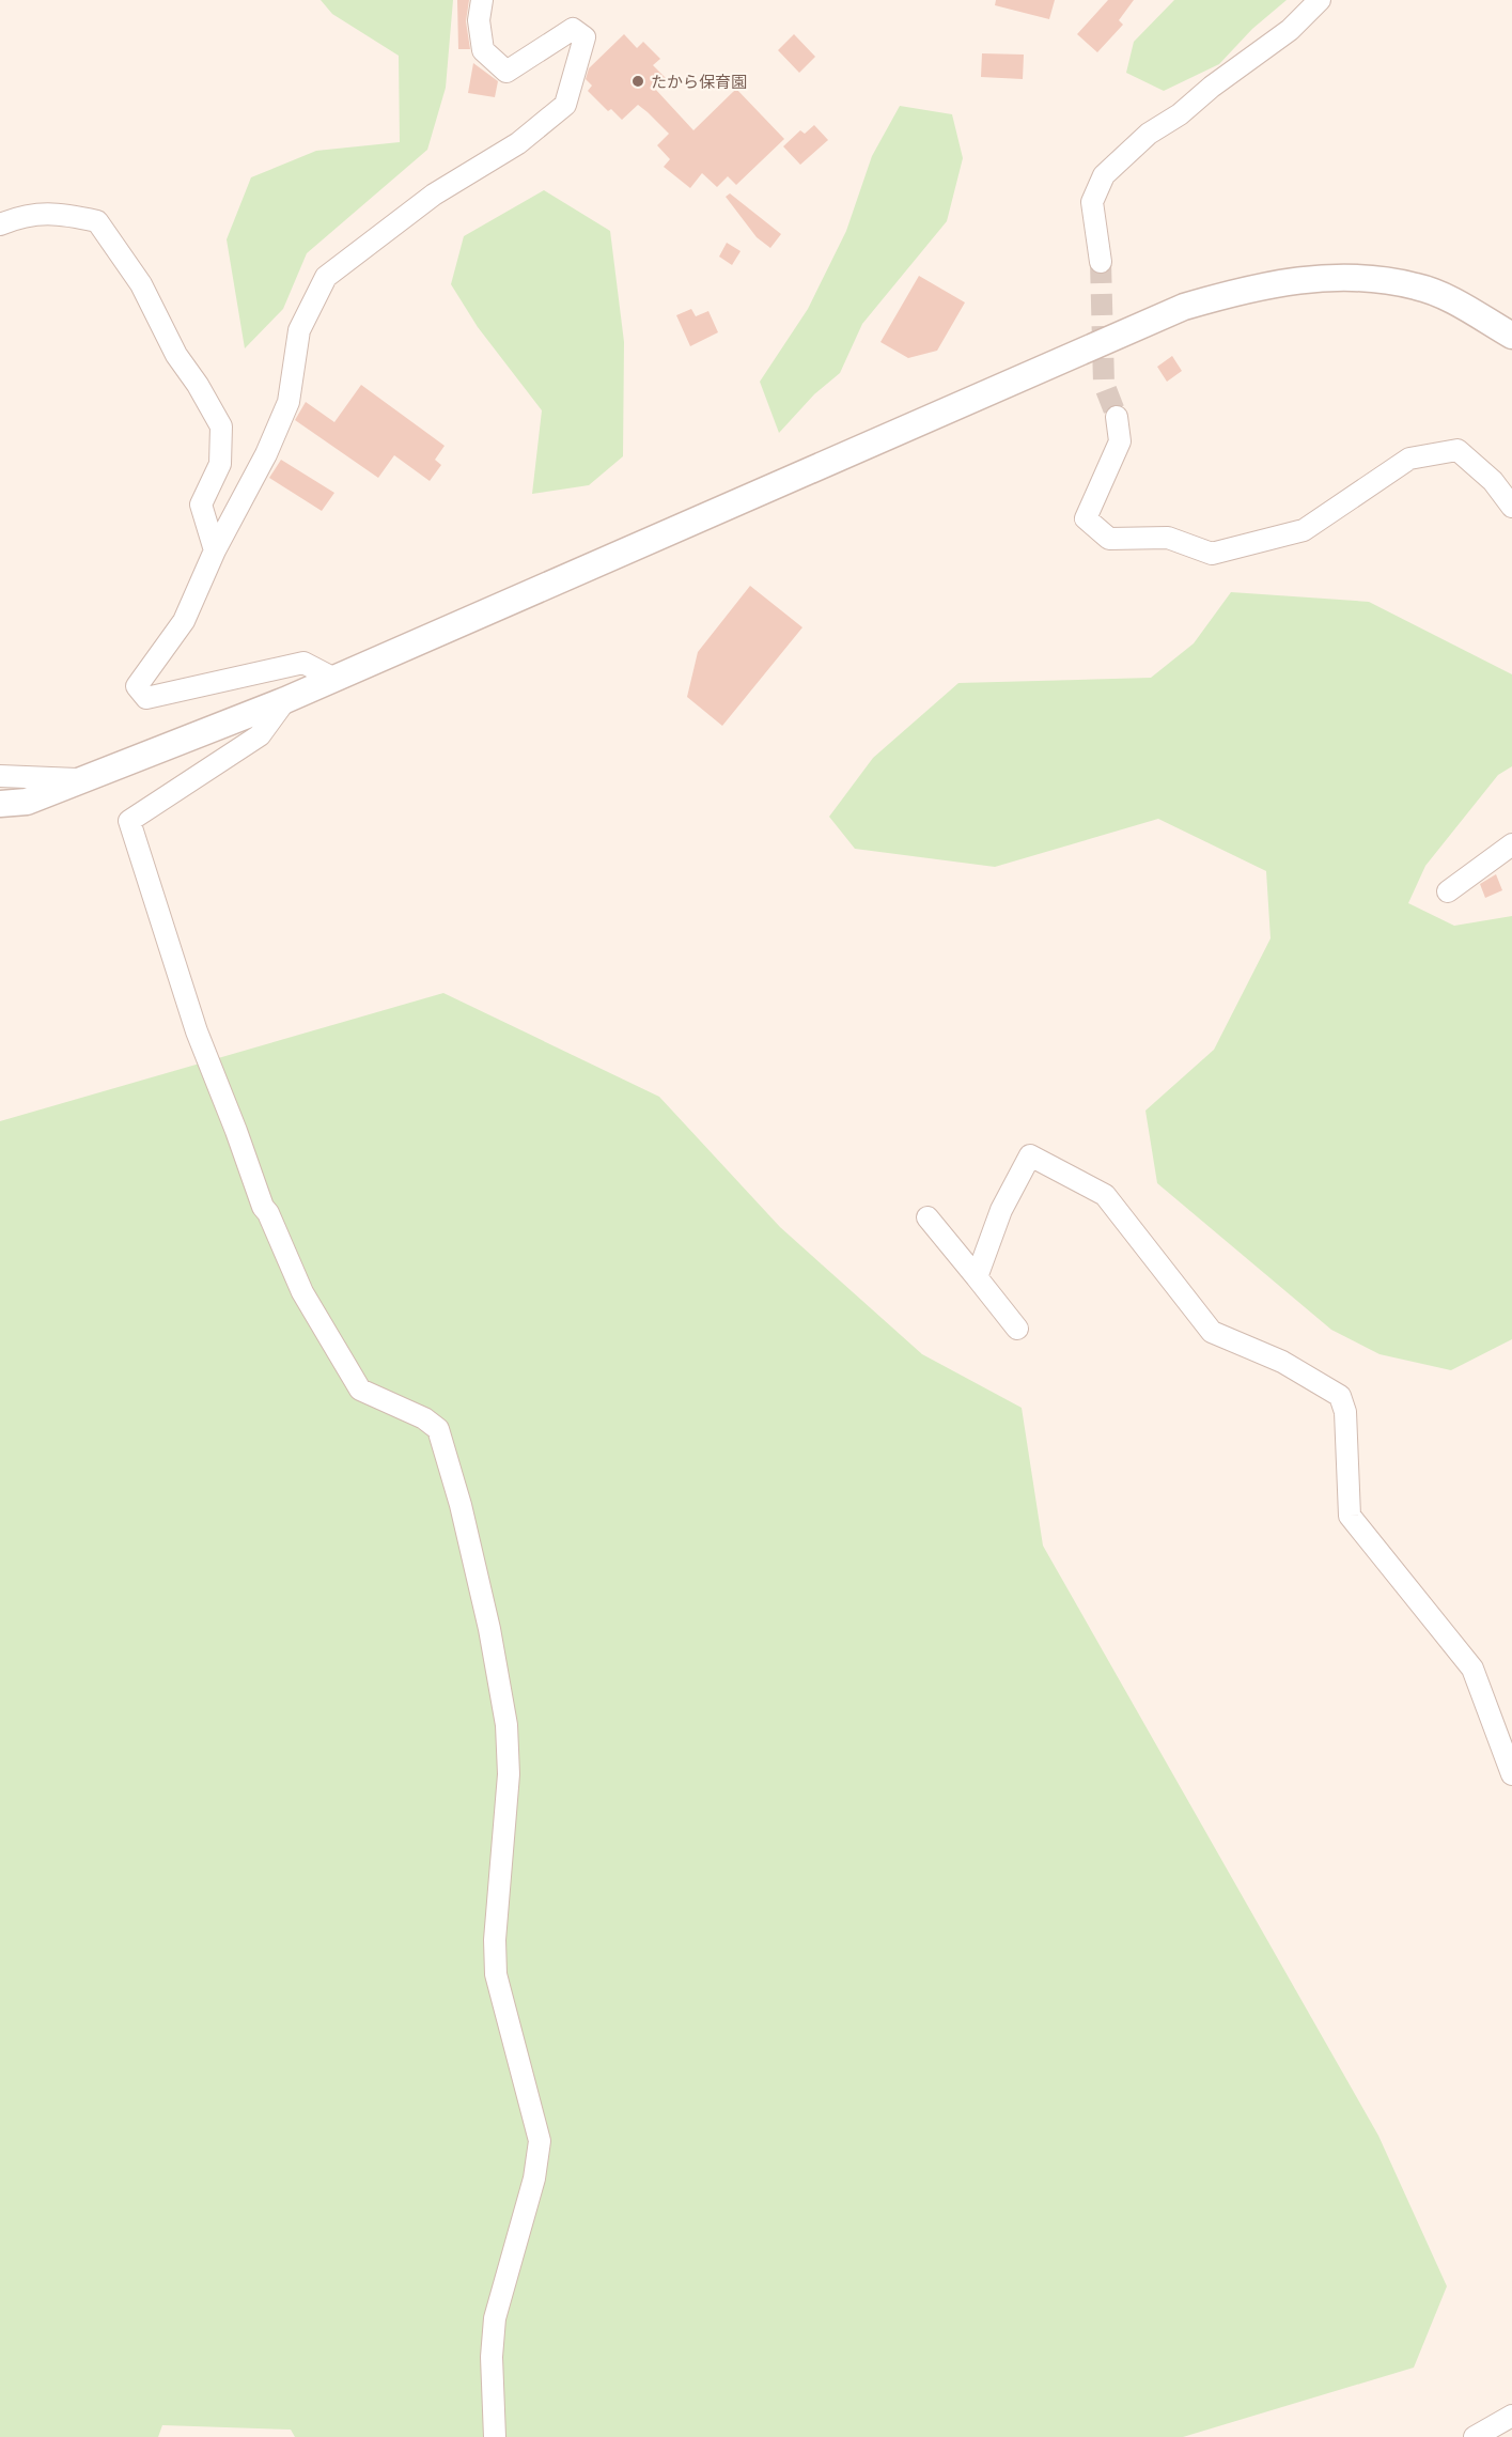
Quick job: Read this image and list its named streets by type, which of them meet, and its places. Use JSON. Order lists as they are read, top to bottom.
{
  "places": ["たから保育園"]
}
